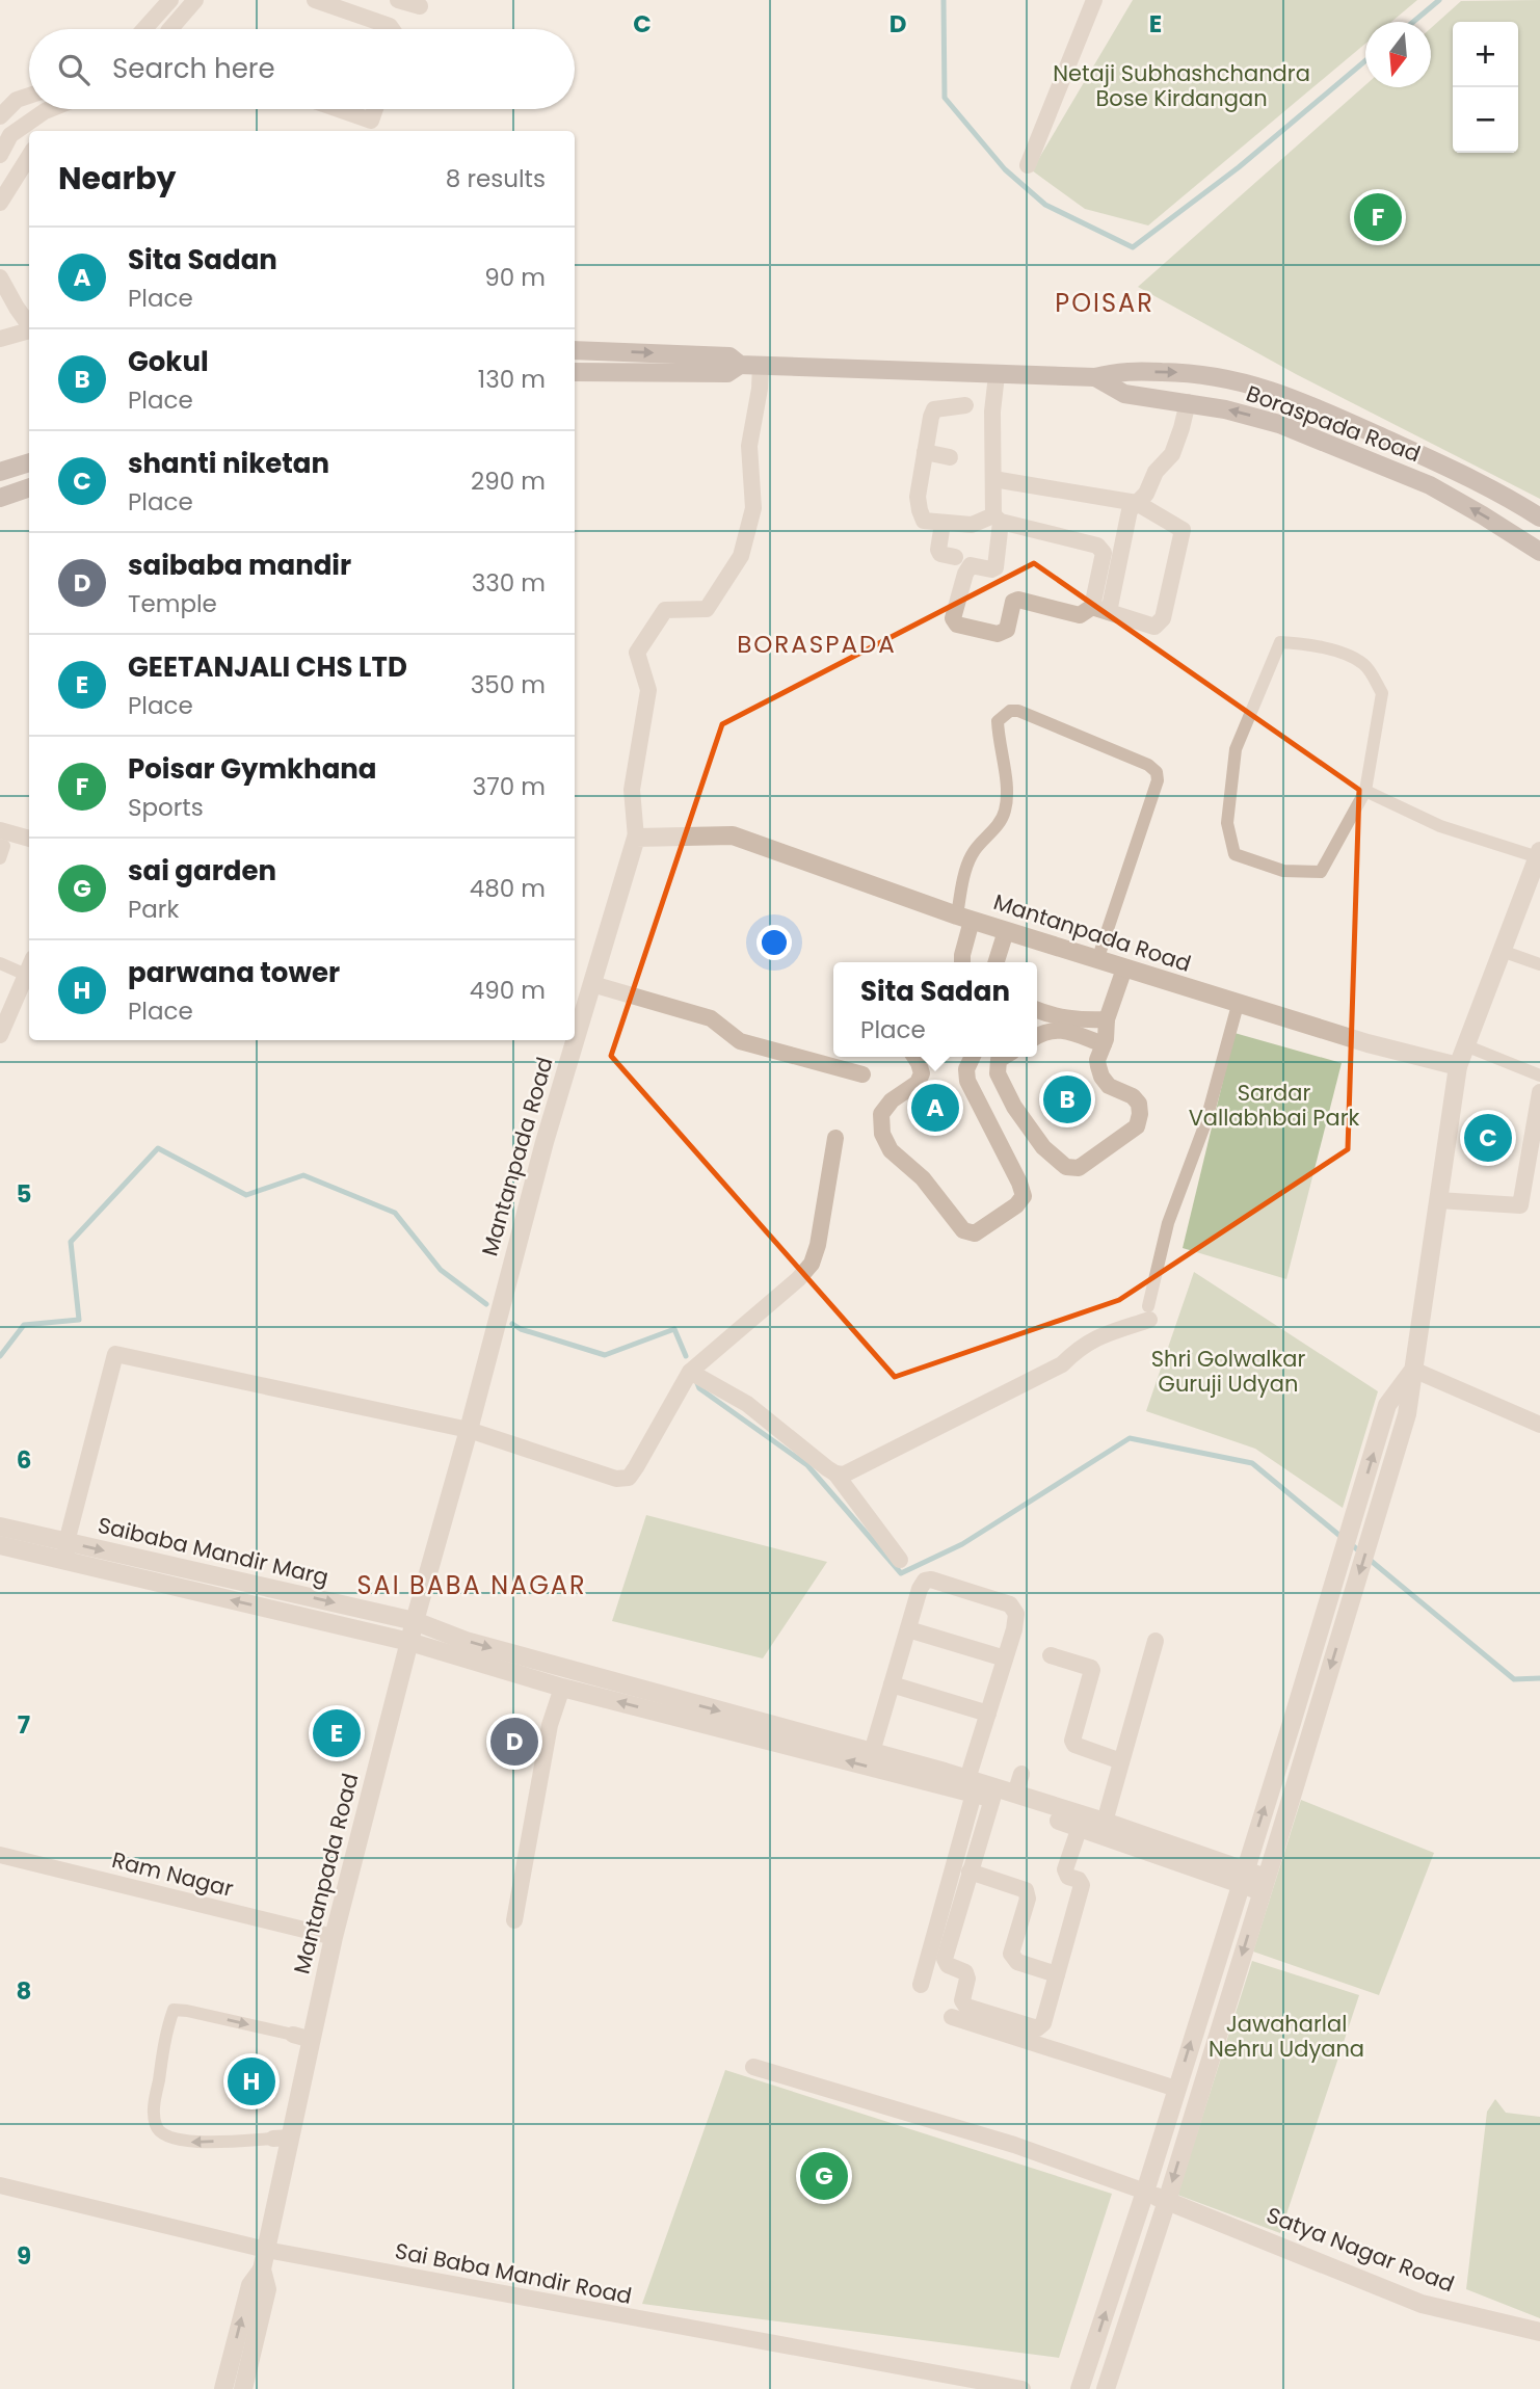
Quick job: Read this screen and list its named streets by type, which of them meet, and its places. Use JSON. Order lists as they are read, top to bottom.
{
  "streets": {
    "main road": ["Boraspada Road"],
    "street": [
      "Mantanpada Road",
      "Saibaba Mandir Marg",
      "Ram Nagar",
      "Satya Nagar Road",
      "Sai Baba Mandir Road"
    ]
  },
  "crossings": [
    ["Mantanpada Road", "Saibaba Mandir Marg"],
    ["Mantanpada Road", "Ram Nagar"],
    ["Mantanpada Road", "Sai Baba Mandir Road"]
  ],
  "districts": ["POISAR", "BORASPADA", "SAI BABA NAGAR"],
  "parks": [
    "Netaji Subhashchandra Bose Kirdangan",
    "Sardar Vallabhbai Park",
    "Shri Golwalkar Guruji Udyan",
    "Jawaharlal Nehru Udyana"
  ],
  "north": "bottom",
  "page": {
    "map_buttons": ["+", "−"],
    "search": "Search here",
    "heading": ["Nearby", "8 results"],
    "pins": [
      "F",
      "B",
      "A",
      "C",
      "E",
      "D",
      "H",
      "G"
    ],
    "list": [
      {
        "mark": "A",
        "name": "Sita Sadan",
        "note": "Place",
        "value": "90 m"
      },
      {
        "mark": "B",
        "name": "Gokul",
        "note": "Place",
        "value": "130 m"
      },
      {
        "mark": "C",
        "name": "shanti niketan",
        "note": "Place",
        "value": "290 m"
      },
      {
        "mark": "D",
        "name": "saibaba mandir",
        "note": "Temple",
        "value": "330 m"
      },
      {
        "mark": "E",
        "name": "GEETANJALI CHS LTD",
        "note": "Place",
        "value": "350 m"
      },
      {
        "mark": "F",
        "name": "Poisar Gymkhana",
        "note": "Sports",
        "value": "370 m"
      },
      {
        "mark": "G",
        "name": "sai garden",
        "note": "Park",
        "value": "480 m"
      },
      {
        "mark": "H",
        "name": "parwana tower",
        "note": "Place",
        "value": "490 m"
      }
    ],
    "popup": ["Sita Sadan", "Place"]
  },
  "grid": {
    "columns": ["C", "D", "E"],
    "rows": [
      "5",
      "6",
      "7",
      "8",
      "9"
    ]
  }
}
